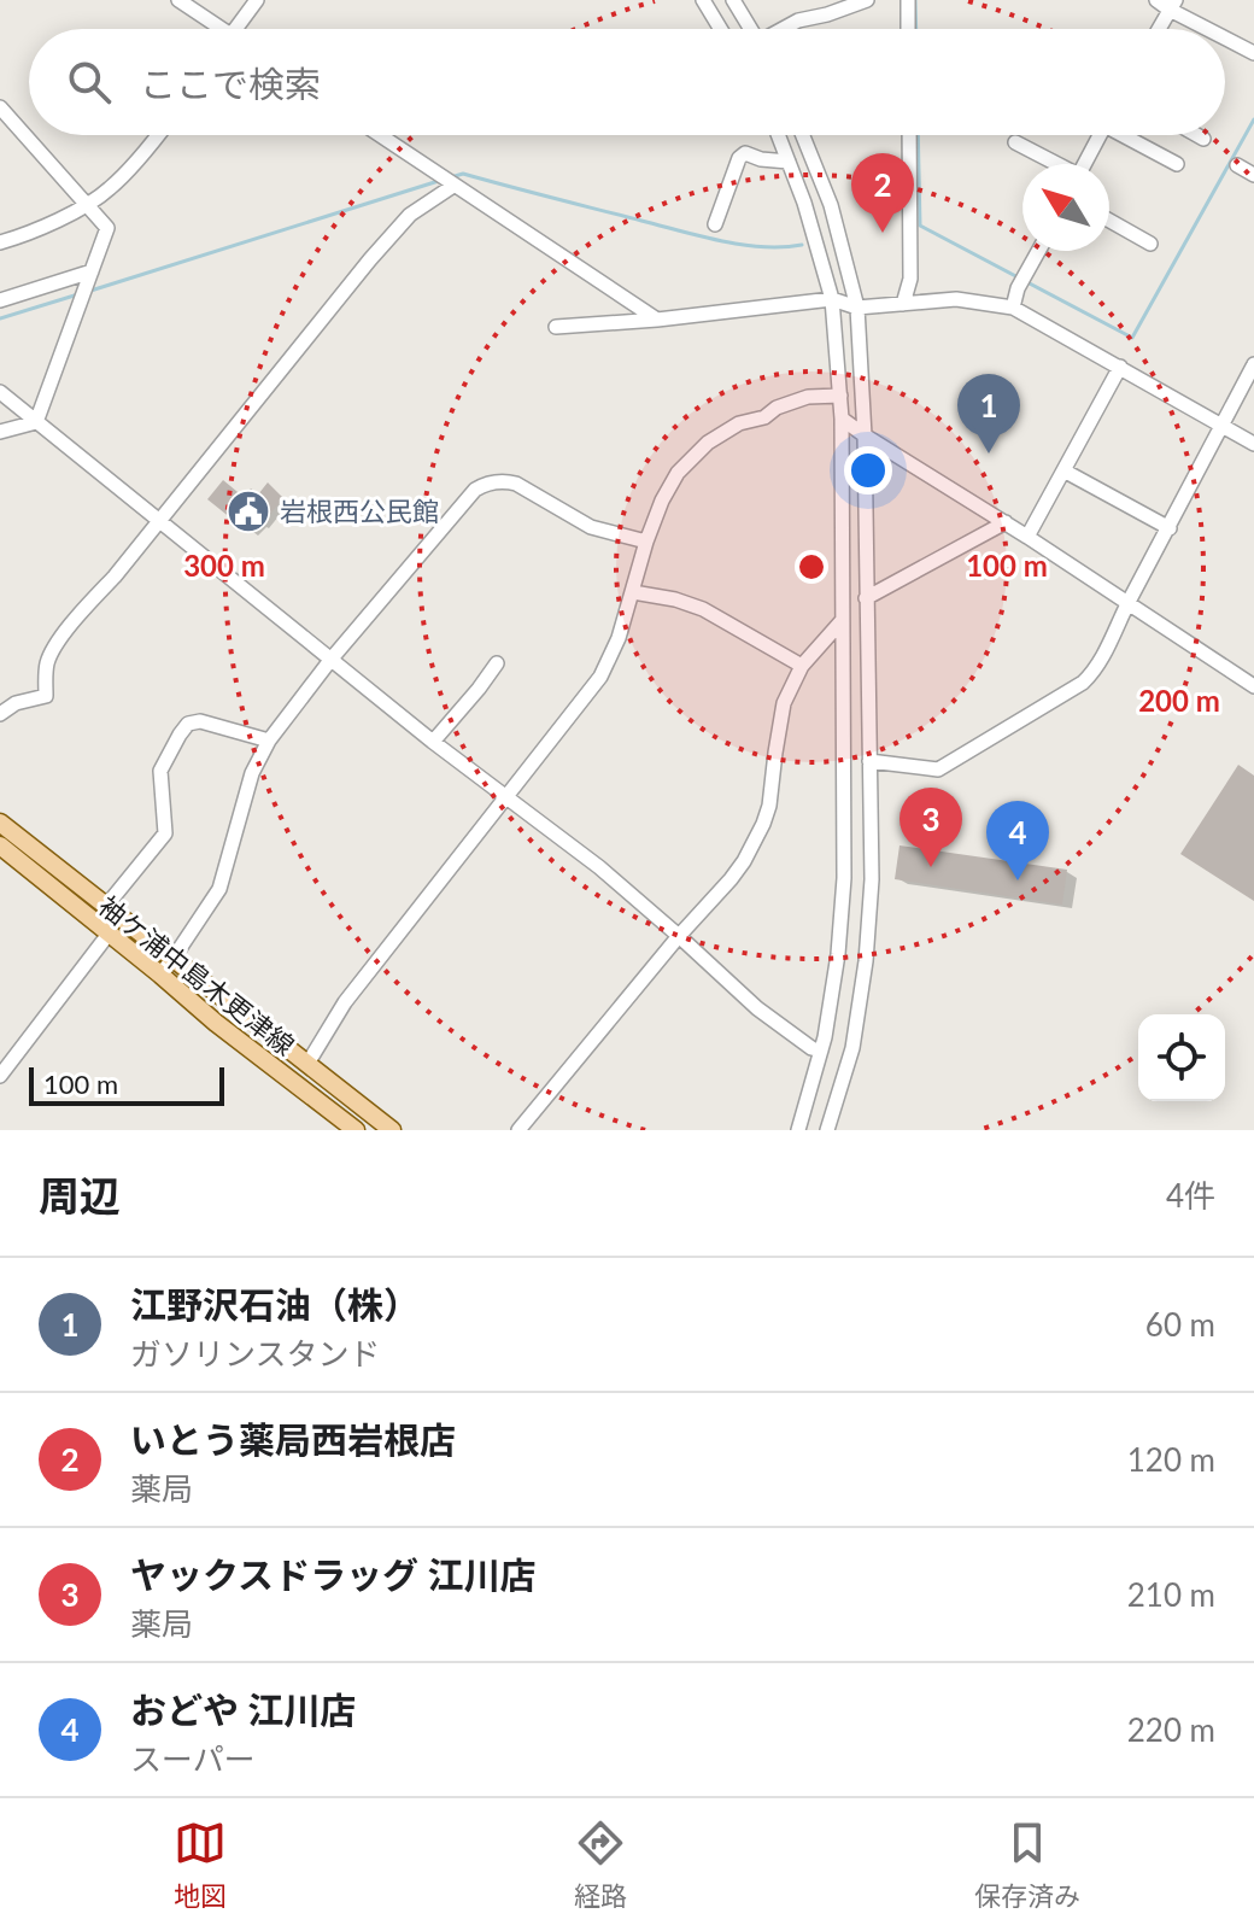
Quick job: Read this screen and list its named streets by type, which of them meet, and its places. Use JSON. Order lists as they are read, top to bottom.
{
  "streets": {
    "main road": ["袖ケ浦中島木更津線"]
  },
  "places": {
    "public building": ["岩根西公民館"]
  },
  "scale_bar": "100 m",
  "north": "top left",
  "page": {
    "search": "ここで検索",
    "pins": [
      "2",
      "1",
      "3",
      "4"
    ],
    "scale": "100 m",
    "heading": ["周辺", "4件"],
    "list": [
      {
        "mark": "1",
        "name": "江野沢石油（株）",
        "note": "ガソリンスタンド",
        "value": "60 m"
      },
      {
        "mark": "2",
        "name": "いとう薬局西岩根店",
        "note": "薬局",
        "value": "120 m"
      },
      {
        "mark": "3",
        "name": "ヤックスドラッグ 江川店",
        "note": "薬局",
        "value": "210 m"
      },
      {
        "mark": "4",
        "name": "おどや 江川店",
        "note": "スーパー",
        "value": "220 m"
      }
    ],
    "nav": ["地図", "経路", "保存済み"]
  },
  "rings": ["100 m", "300 m", "200 m"]
}
